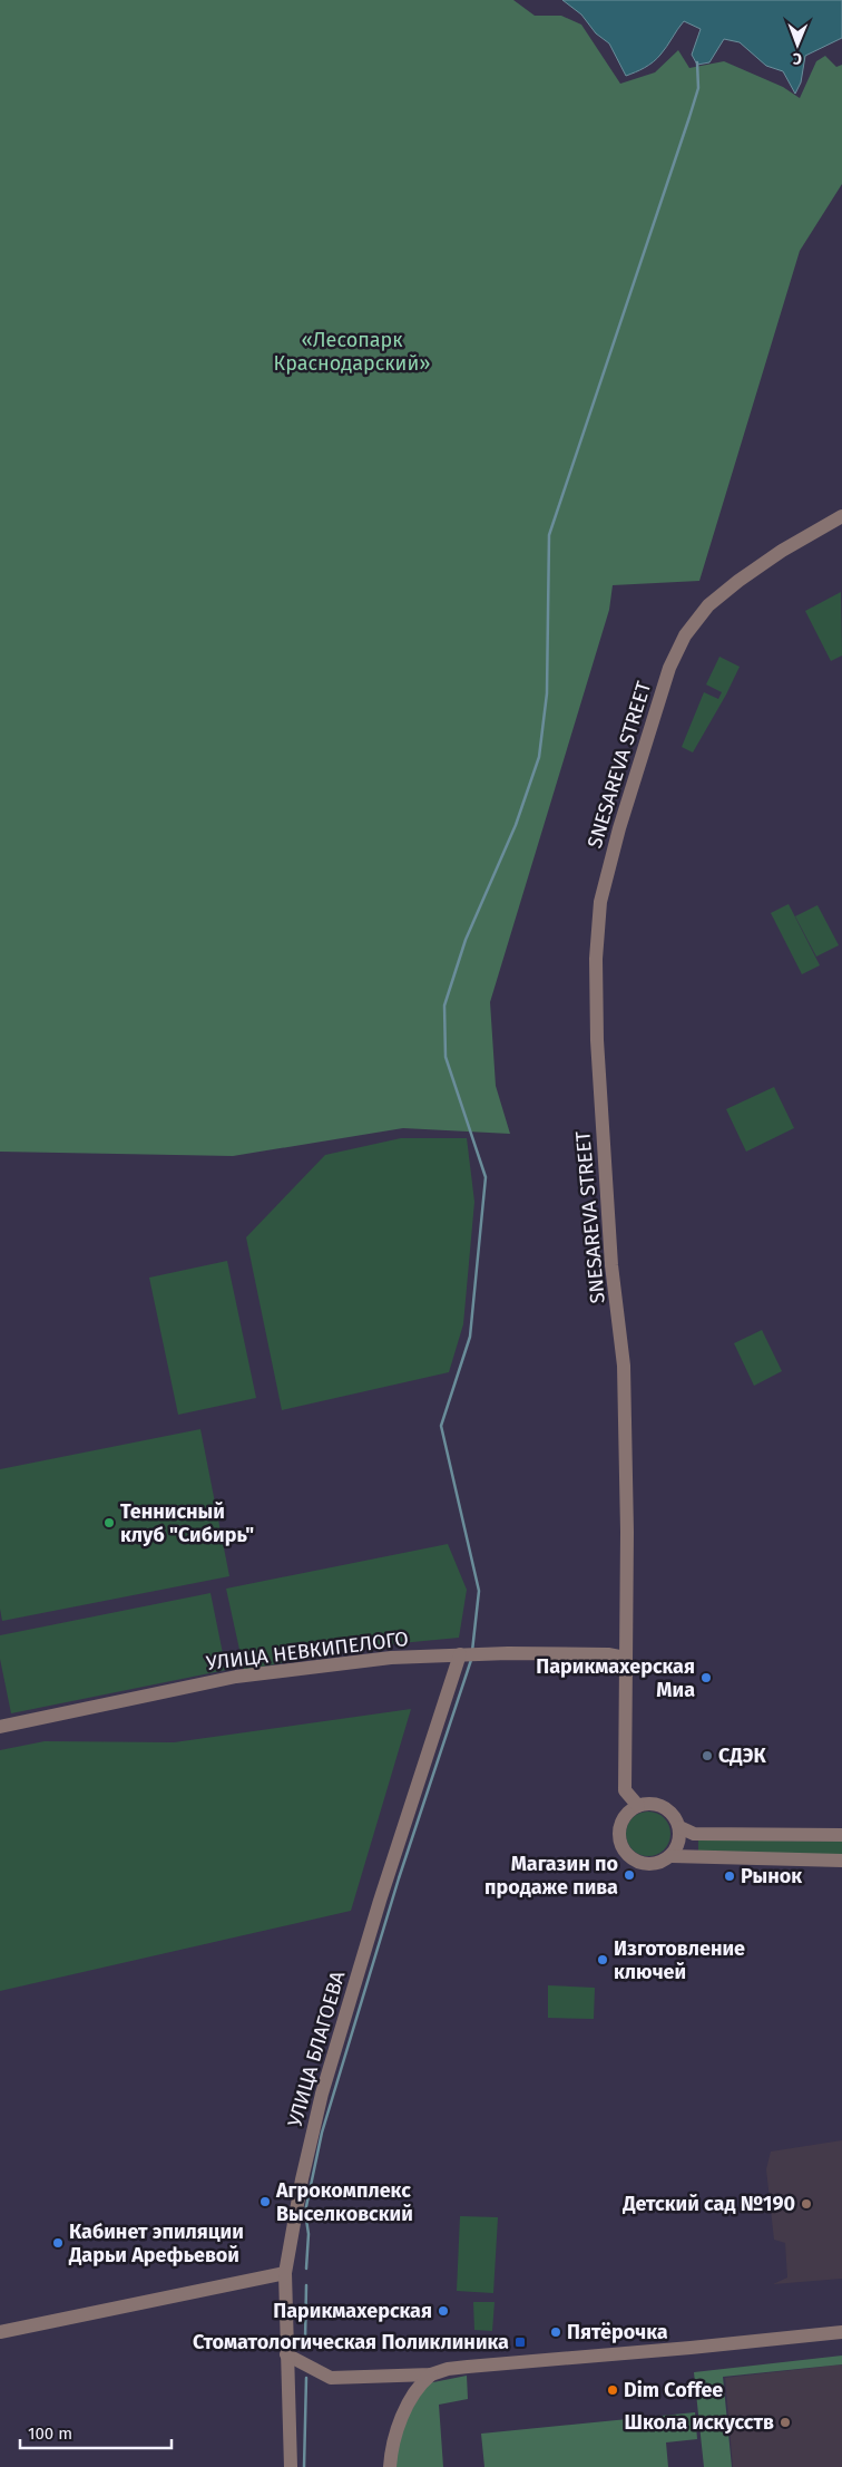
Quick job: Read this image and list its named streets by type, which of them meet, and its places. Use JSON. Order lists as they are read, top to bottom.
{
  "streets": {
    "street": ["SNESAREVA STREET", "УЛИЦА НЕВКИПЕЛОГО", "УЛИЦА БЛАГОЕВА"]
  },
  "crossings": [
    ["SNESAREVA STREET", "УЛИЦА НЕВКИПЕЛОГО"],
    ["УЛИЦА НЕВКИПЕЛОГО", "УЛИЦА БЛАГОЕВА"]
  ],
  "parks": ["«Лесопарк Краснодарский»"],
  "places": {
    "other": [
      "Теннисный клуб \"Сибирь\"",
      "Парикмахерская Миа",
      "СДЭК",
      "Магазин по продаже пива",
      "Рынок",
      "Изготовление ключей",
      "Агрокомплекс Выселковский",
      "Детский сад №190",
      "Кабинет эпиляции Дарьи Арефьевой",
      "Парикмахерская",
      "Пятёрочка",
      "Dim Coffee",
      "Школа искусств"
    ],
    "transit": ["Стоматологическая Поликлиника"]
  },
  "scale_bar": "100 m",
  "north": "bottom"
}
